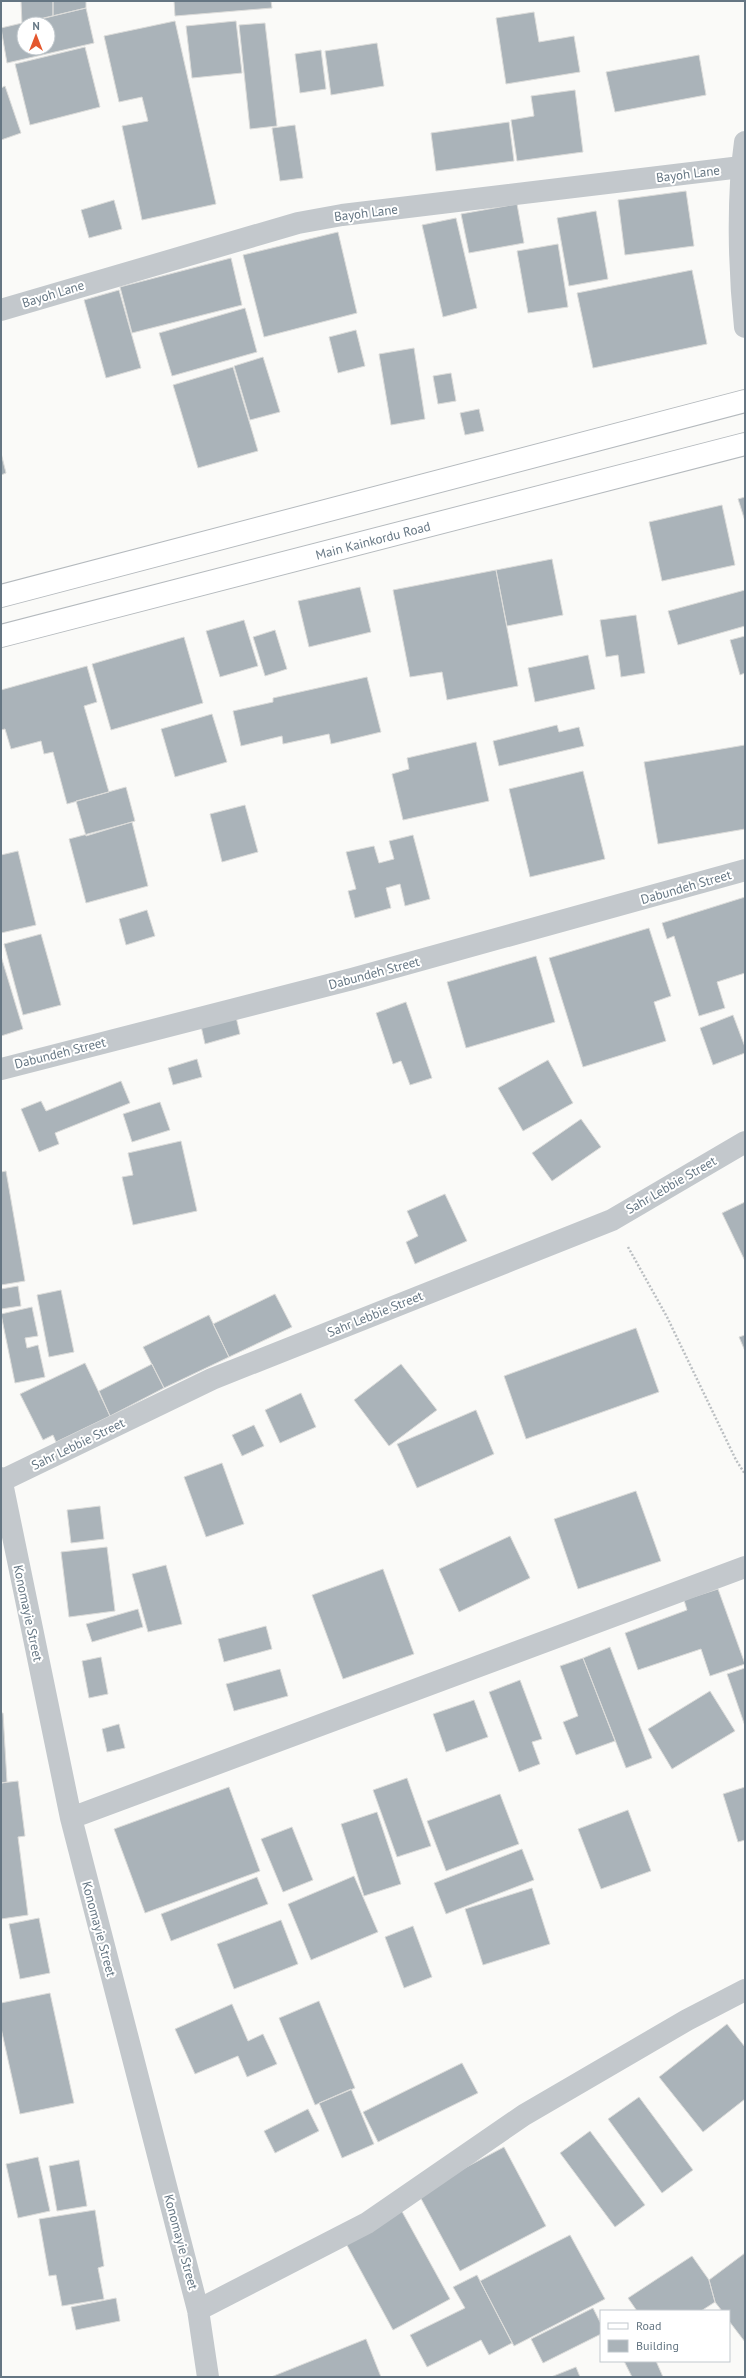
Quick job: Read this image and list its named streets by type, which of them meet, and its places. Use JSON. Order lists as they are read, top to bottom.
{
  "streets": {
    "main road": ["Main Kainkordu Road"],
    "street": [
      "Bayoh Lane",
      "Dabundeh Street",
      "Sahr Lebbie Street",
      "Konomayie Street"
    ]
  },
  "crossings": [
    ["Sahr Lebbie Street", "Konomayie Street"]
  ],
  "legend": ["Road", "Building"],
  "north": "top"
}
